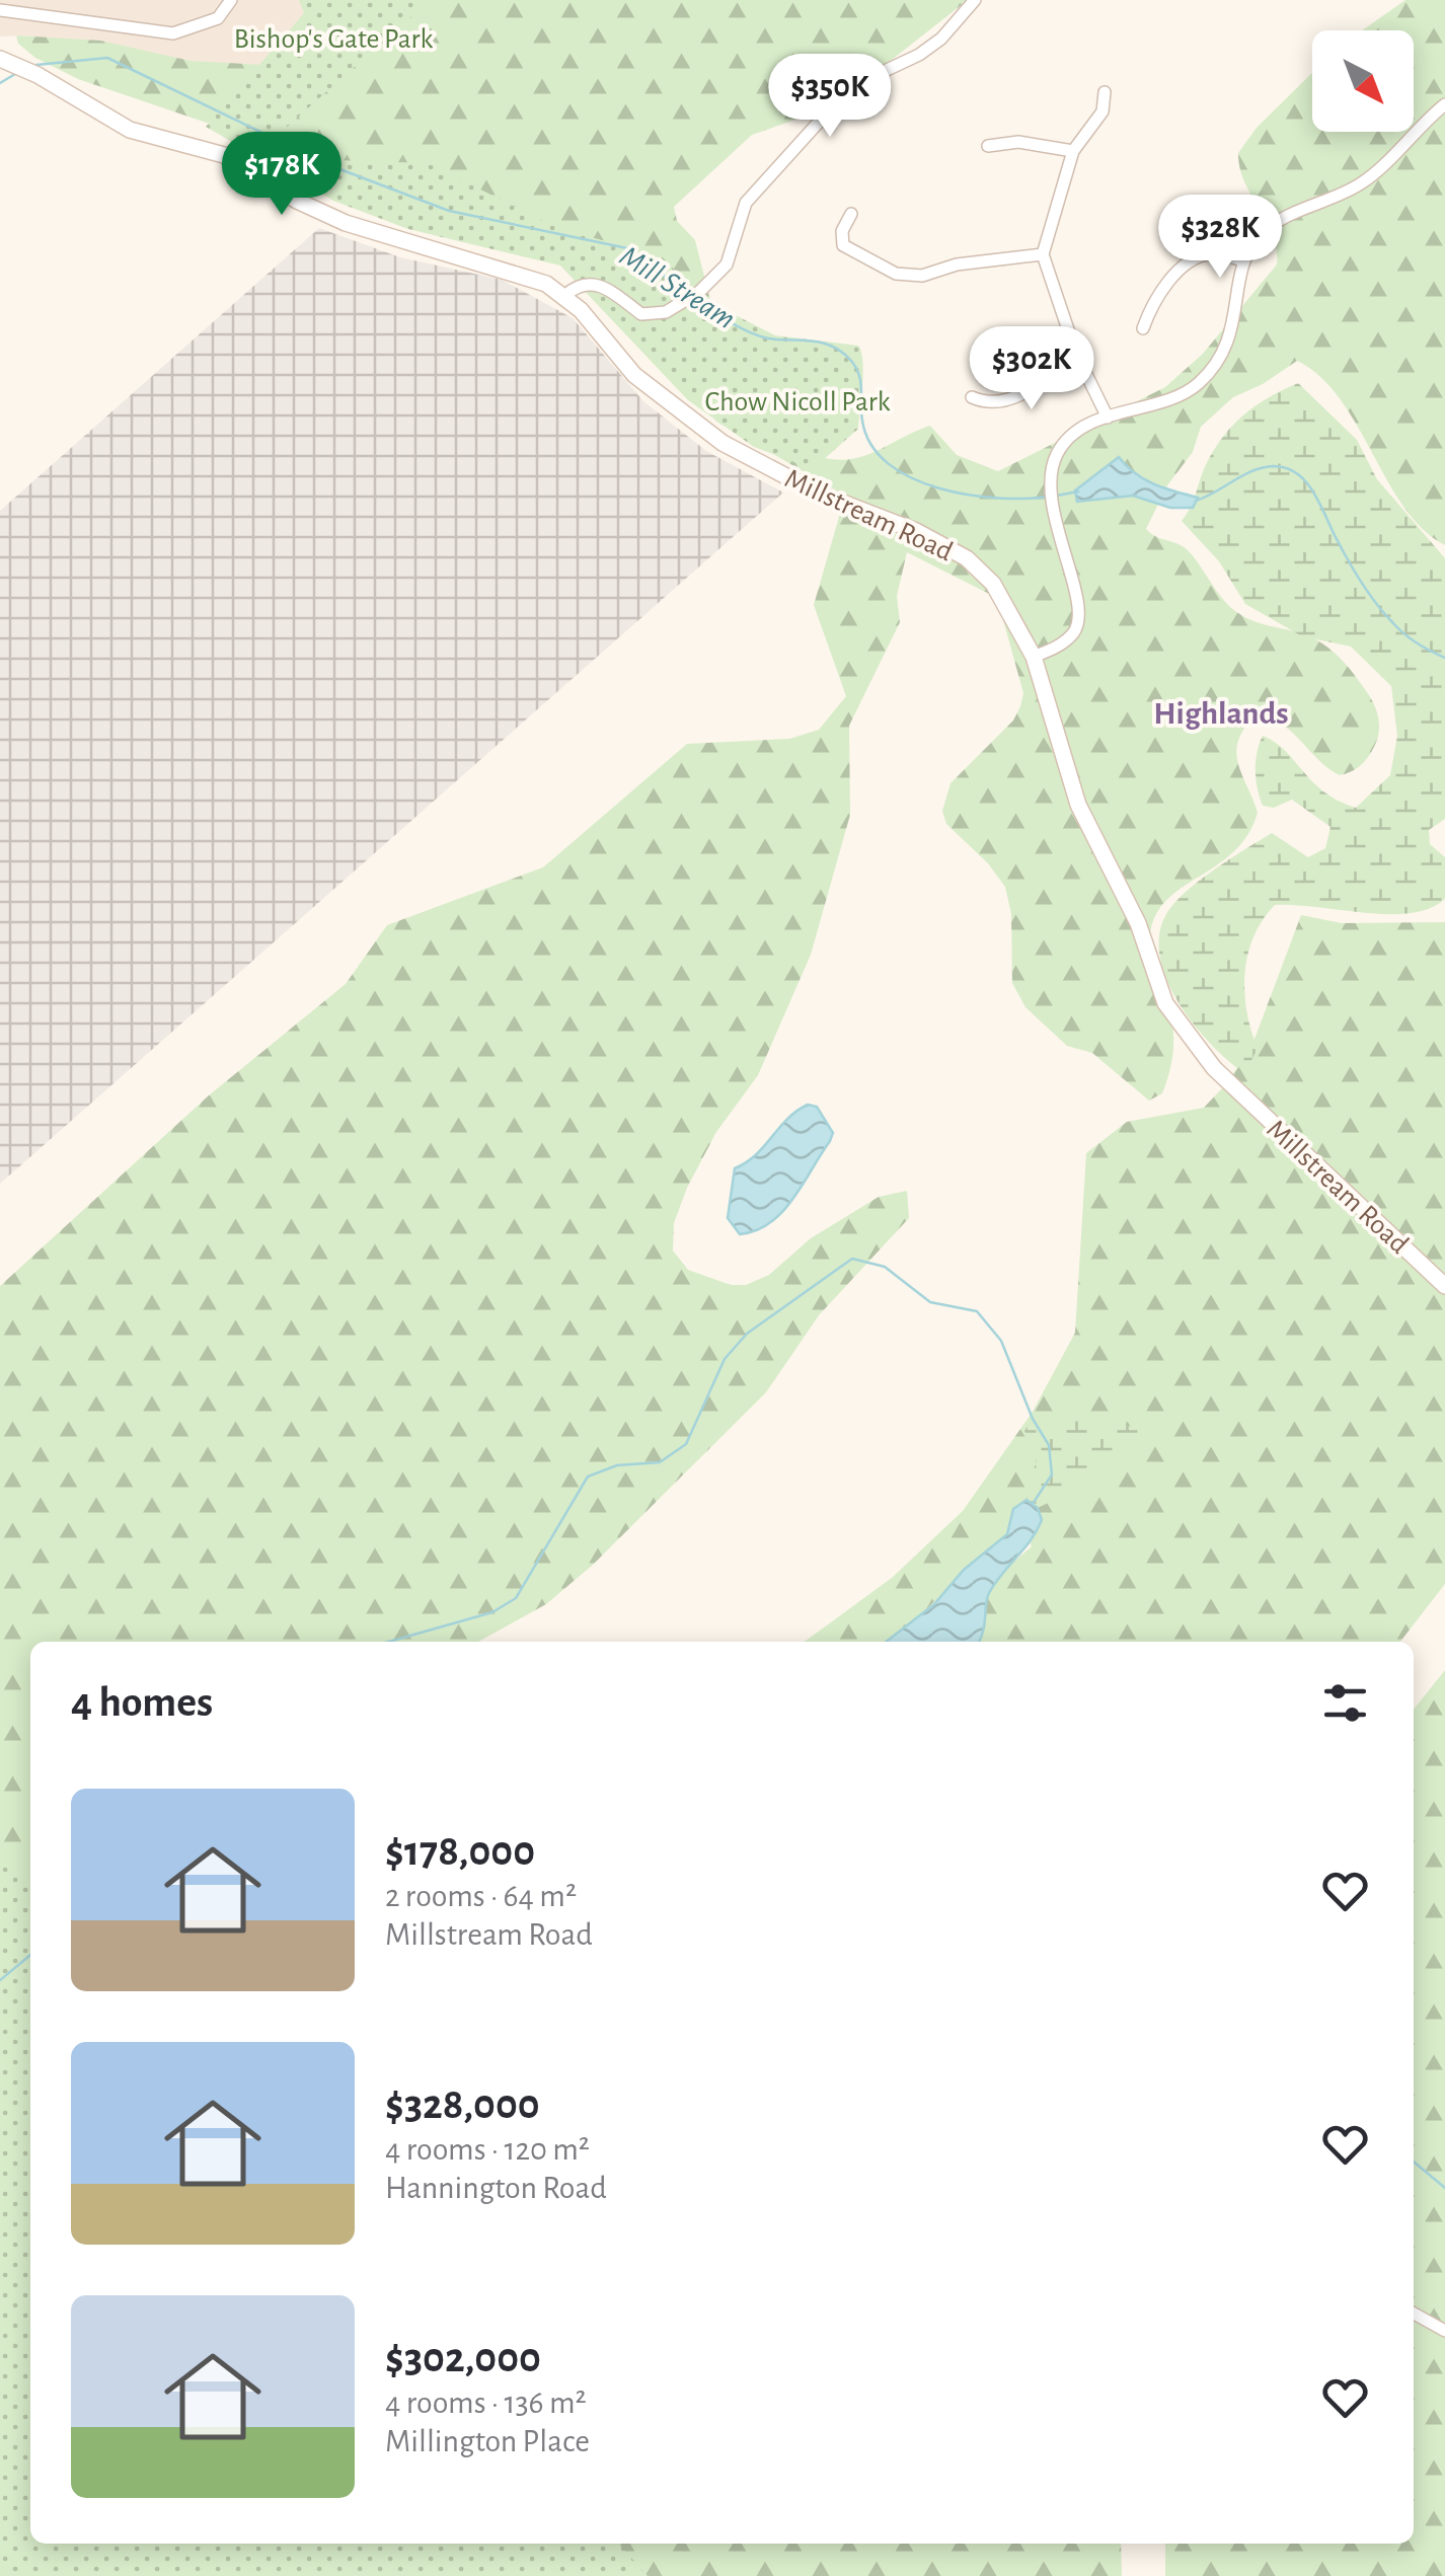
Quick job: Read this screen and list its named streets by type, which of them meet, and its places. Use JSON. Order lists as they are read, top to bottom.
{
  "streets": {
    "street": ["Millstream Road"]
  },
  "districts": ["Highlands"],
  "water": ["Mill Stream"],
  "parks": ["Bishop's Gate Park", "Chow Nicoll Park"],
  "north": "bottom right",
  "page": {
    "price": [
      "$350K",
      "$178K",
      "$328K",
      "$302K"
    ],
    "heading": "4 homes",
    "list": [
      {
        "name": "$178,000",
        "note": "2 rooms · 64 m² · Millstream Road"
      },
      {
        "name": "$328,000",
        "note": "4 rooms · 120 m² · Hannington Road"
      },
      {
        "name": "$302,000",
        "note": "4 rooms · 136 m² · Millington Place"
      }
    ]
  }
}
